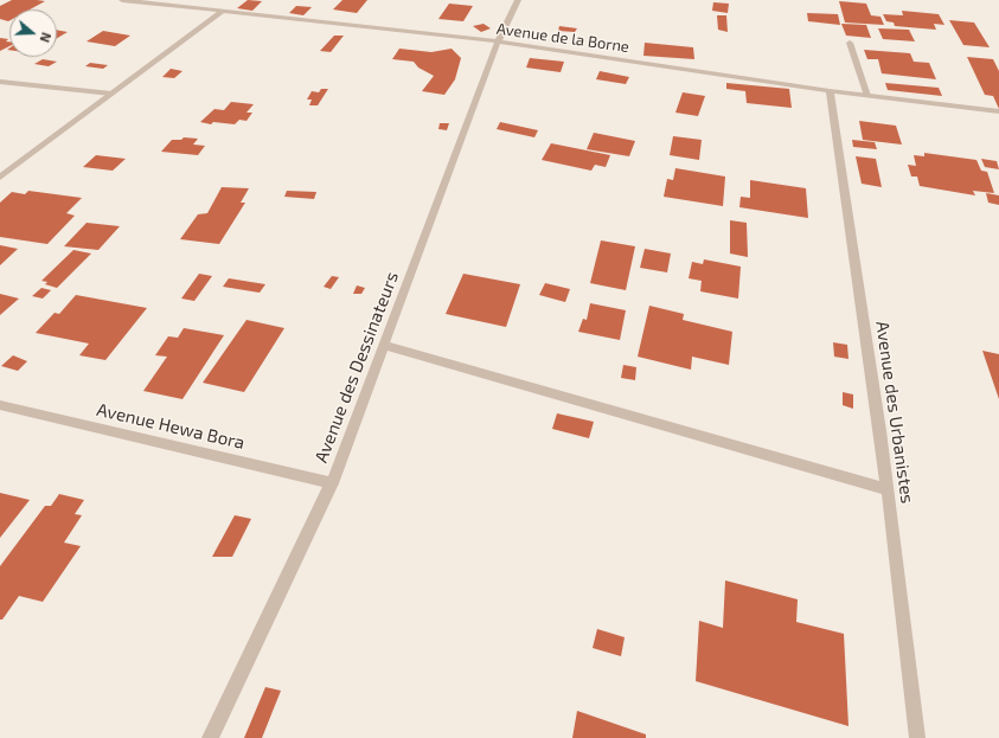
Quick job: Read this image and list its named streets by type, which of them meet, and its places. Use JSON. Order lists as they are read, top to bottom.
{
  "streets": {
    "street": [
      "Avenue de la Borne",
      "Avenue des Dessinateurs",
      "Avenue des Urbanistes",
      "Avenue Hewa Bora"
    ]
  },
  "crossings": [
    ["Avenue de la Borne", "Avenue des Dessinateurs"],
    ["Avenue de la Borne", "Avenue des Urbanistes"],
    ["Avenue des Dessinateurs", "Avenue Hewa Bora"]
  ],
  "north": "right"
}
